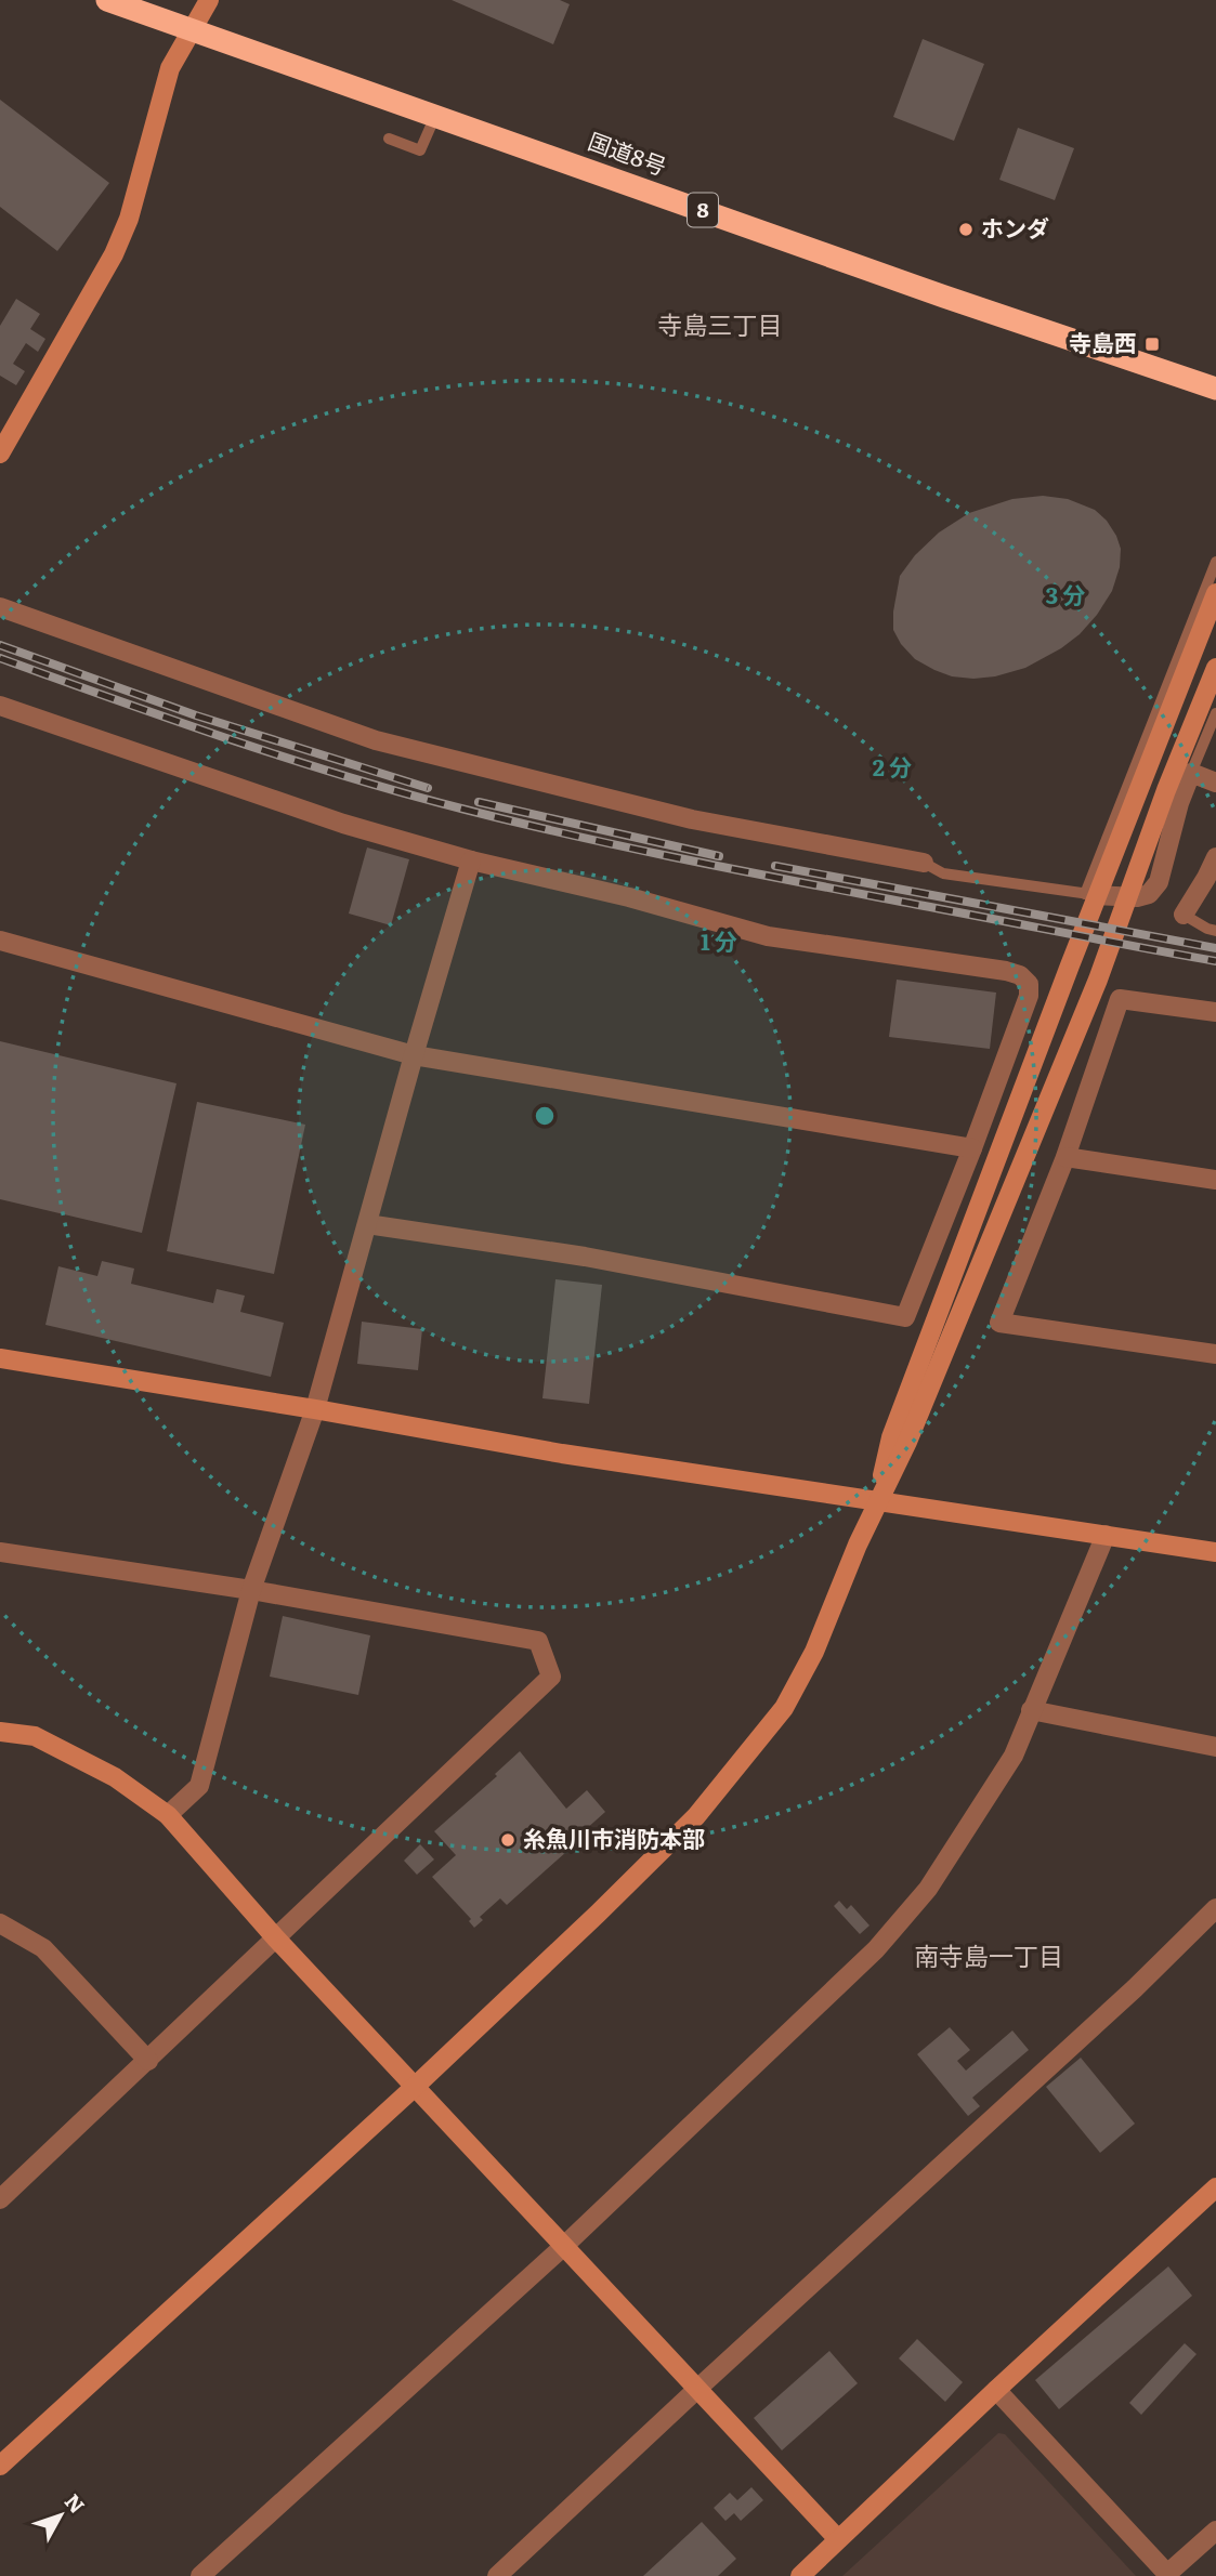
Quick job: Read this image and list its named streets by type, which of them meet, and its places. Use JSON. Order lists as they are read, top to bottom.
{
  "streets": {
    "highway": ["国道8号", "8"]
  },
  "districts": ["寺島三丁目", "南寺島一丁目"],
  "places": {
    "other": ["ホンダ", "糸魚川市消防本部"],
    "transit": ["寺島西"]
  },
  "north": "top right",
  "rings": ["3 分", "2 分", "1 分"]
}
